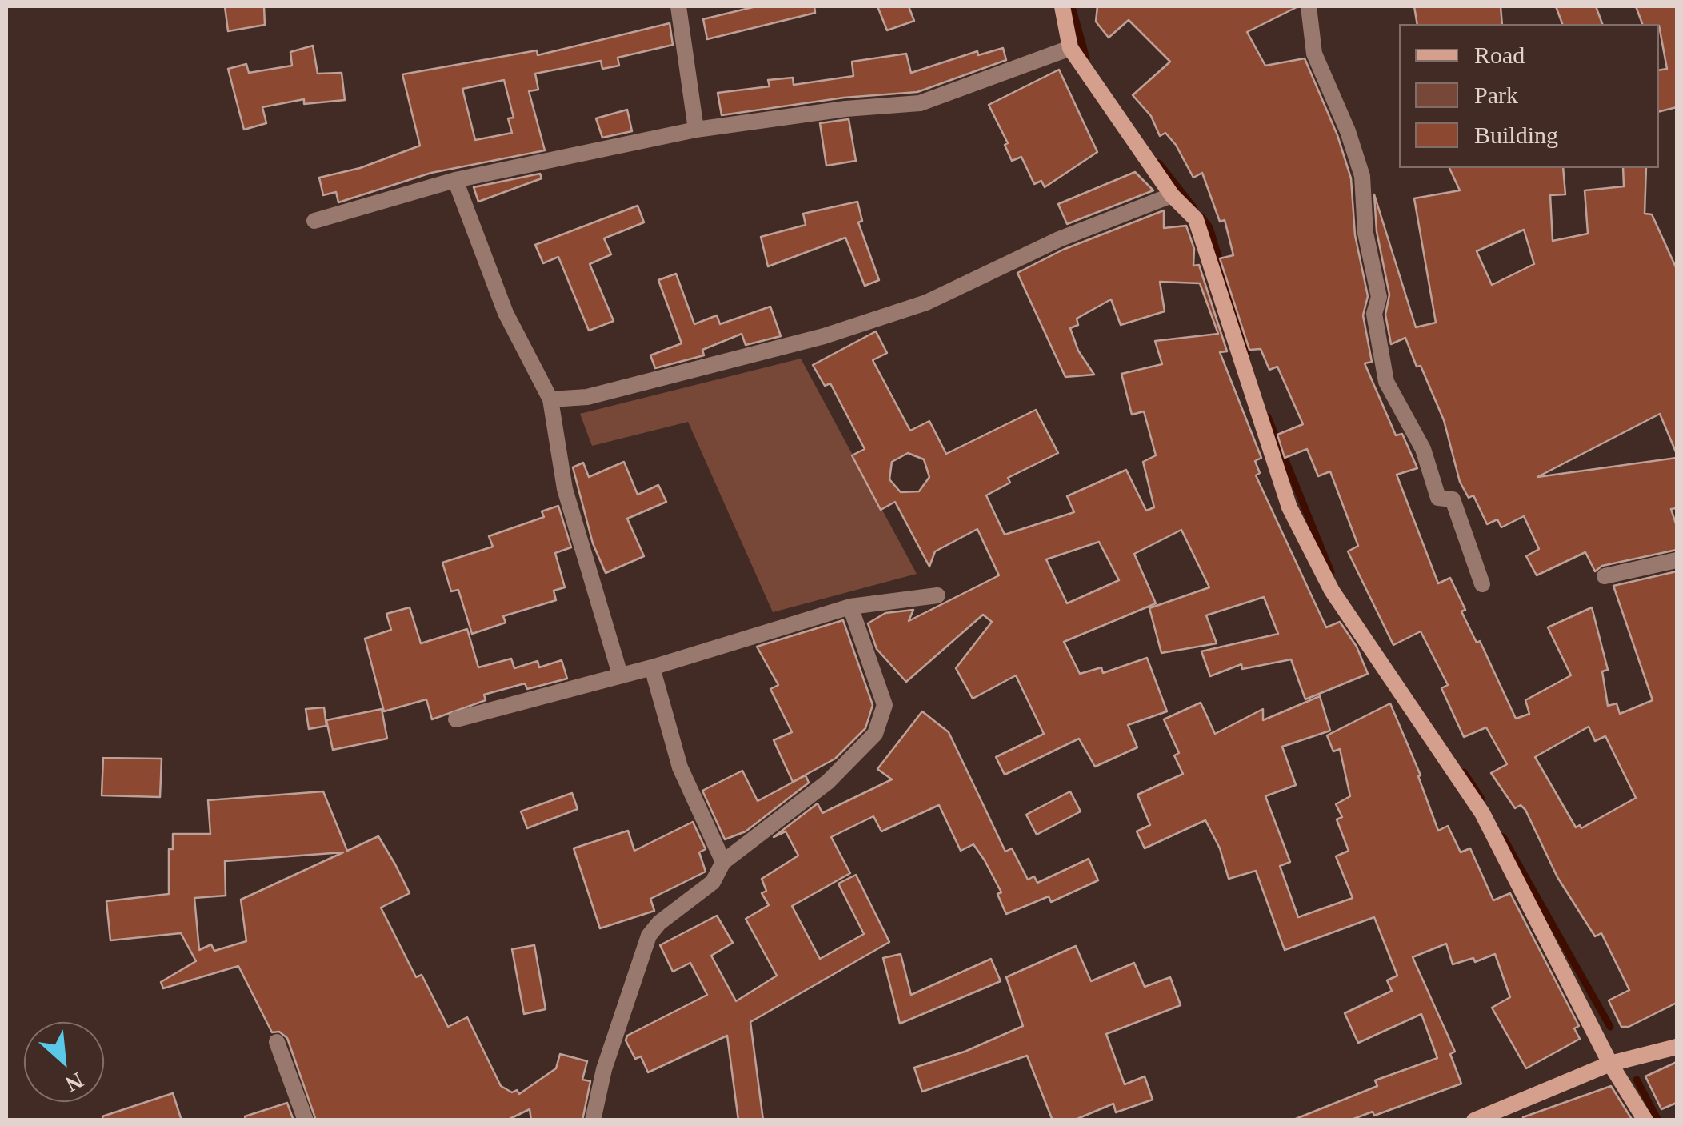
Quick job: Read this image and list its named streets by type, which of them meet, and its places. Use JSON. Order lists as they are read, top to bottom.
{
  "legend": ["Road", "Park", "Building"],
  "north": "bottom right"
}
